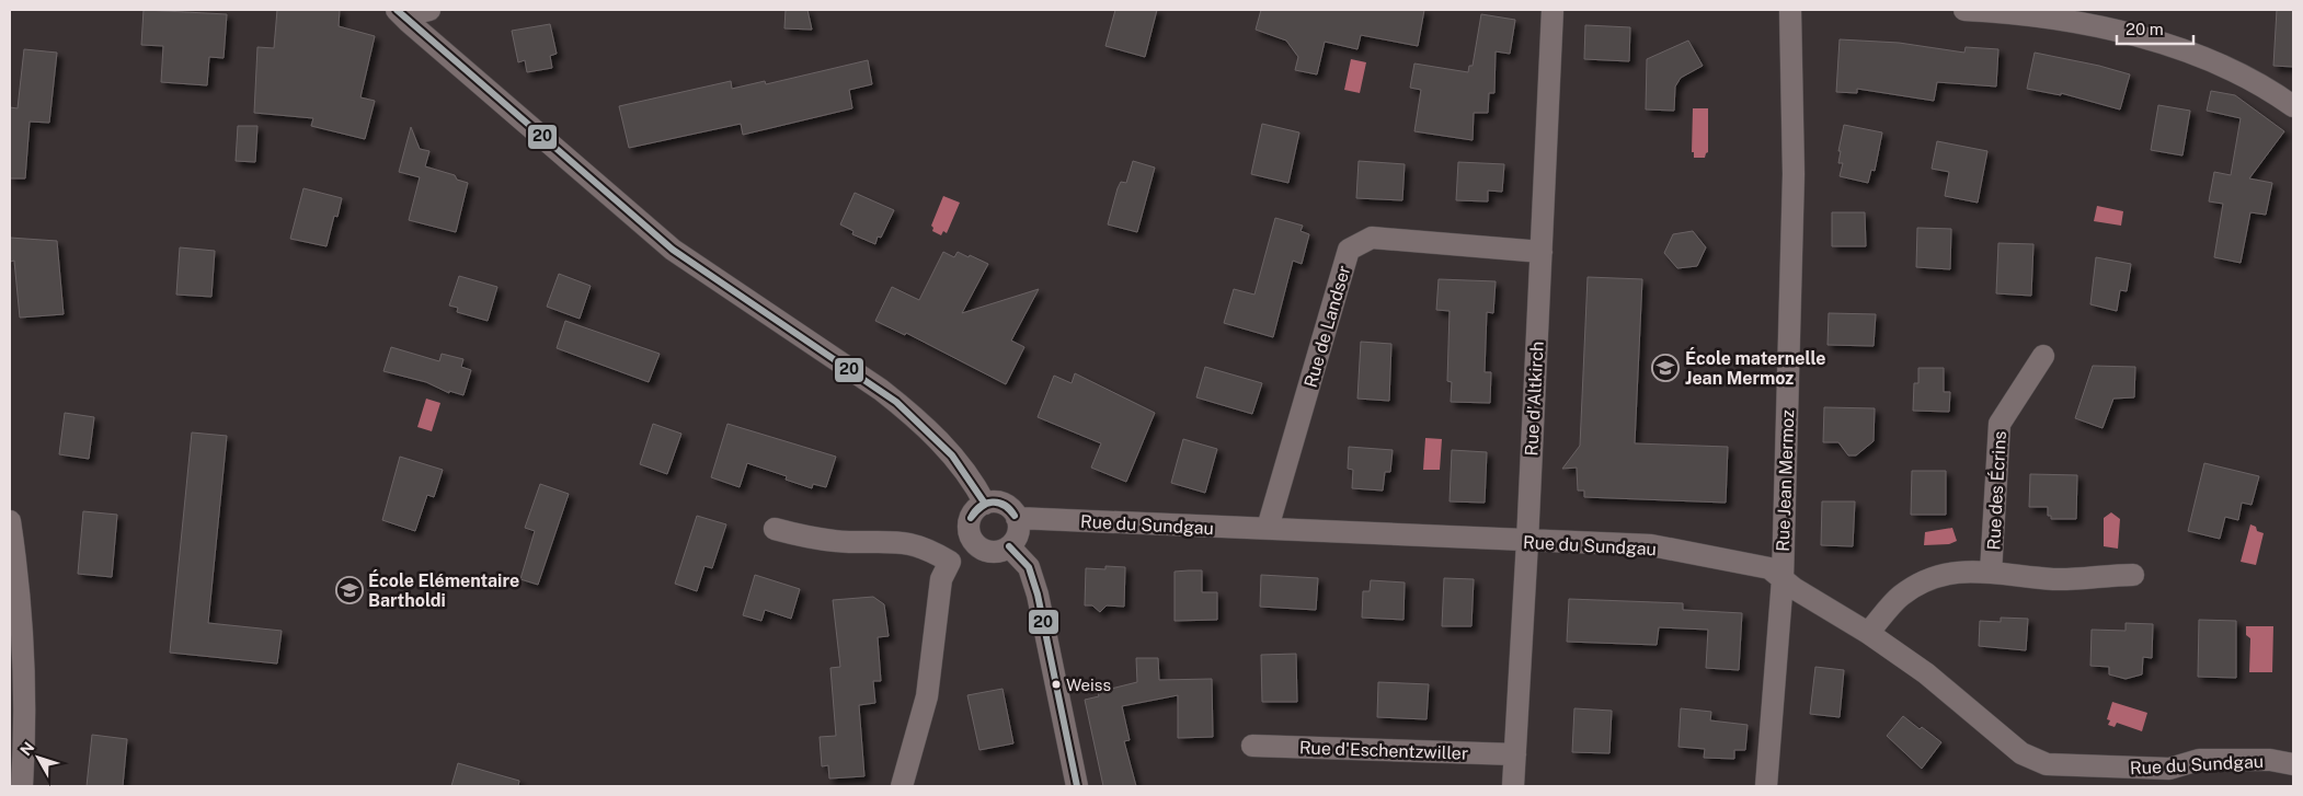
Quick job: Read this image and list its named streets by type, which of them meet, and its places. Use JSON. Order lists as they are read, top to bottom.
{
  "streets": {
    "street": [
      "Rue de Landser",
      "Rue d'Altkirch",
      "Rue Jean Mermoz",
      "Rue des Écrins",
      "Rue du Sundgau",
      "Rue d'Eschentzwiller"
    ]
  },
  "crossings": [
    ["Rue de Landser", "Rue d'Altkirch"],
    ["Rue de Landser", "Rue du Sundgau"],
    ["Rue d'Altkirch", "Rue du Sundgau"],
    ["Rue d'Altkirch", "Rue d'Eschentzwiller"],
    ["Rue Jean Mermoz", "Rue du Sundgau"],
    ["Rue des Écrins", "Rue du Sundgau"]
  ],
  "places": {
    "school or university": ["École maternelle Jean Mermoz", "École Elémentaire Bartholdi"],
    "other": ["Weiss"]
  },
  "lines": ["transit line 20"],
  "scale_bar": "20 m",
  "north": "top left"
}
